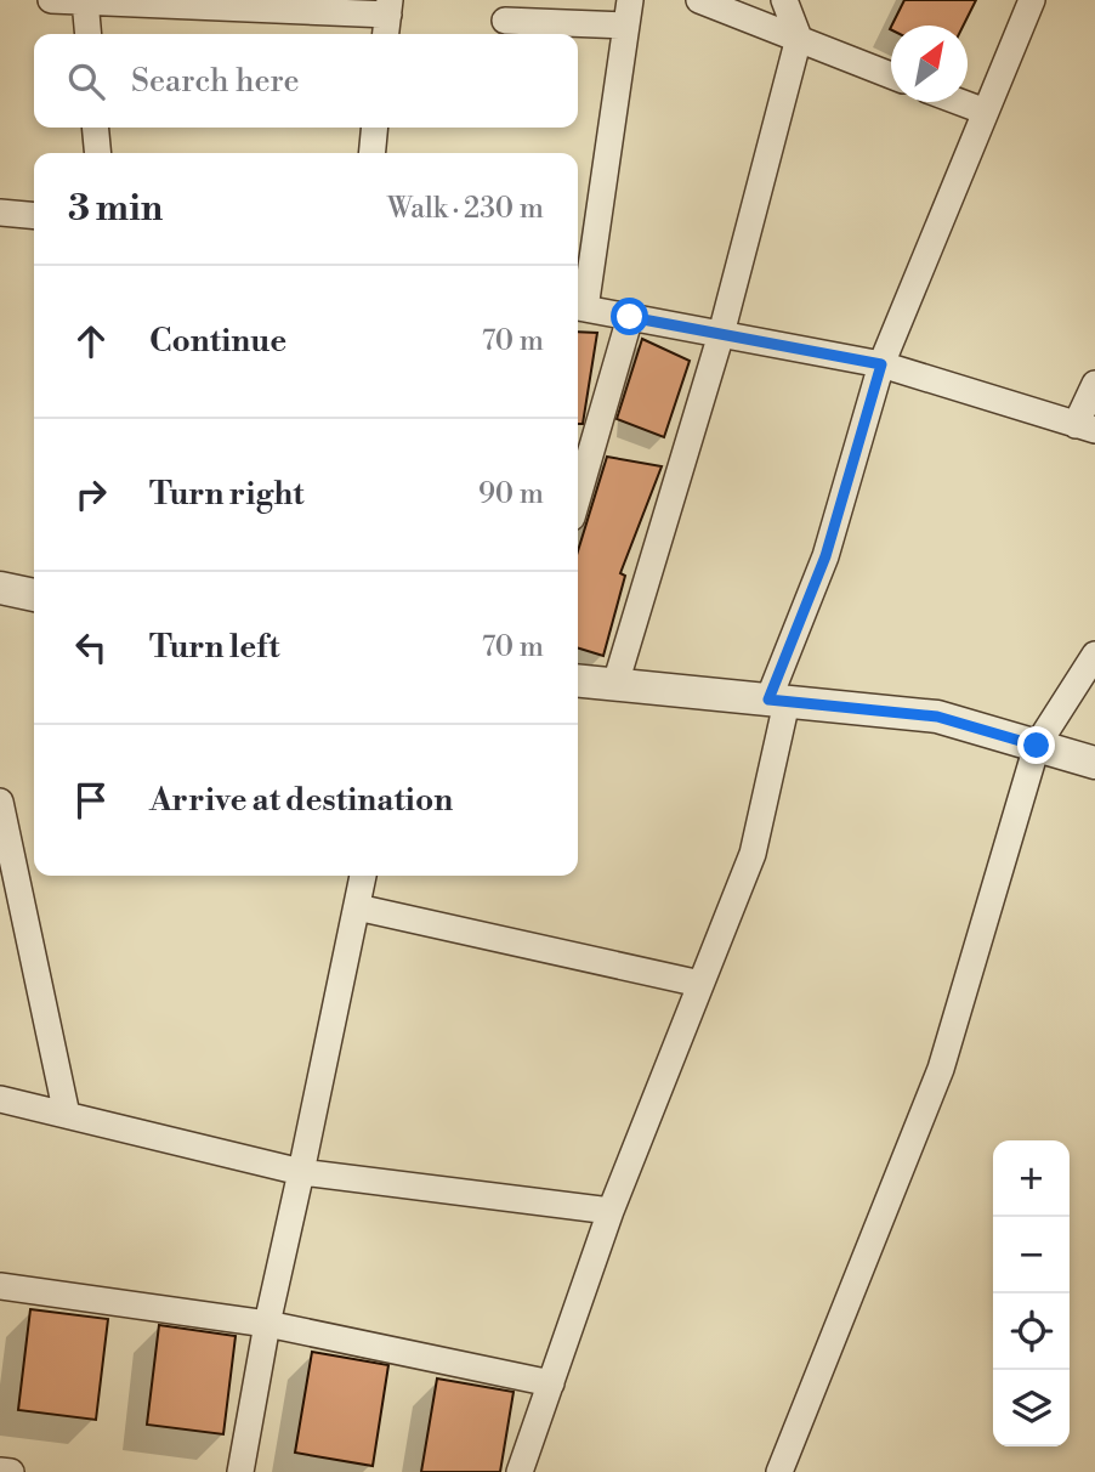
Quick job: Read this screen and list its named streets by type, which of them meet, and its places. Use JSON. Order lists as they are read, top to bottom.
{
  "north": "top right",
  "page": {
    "search": "Search here",
    "heading": ["3 min", "Walk · 230 m"],
    "list": [
      ["Continue", "70 m"],
      ["Turn right", "90 m"],
      ["Turn left", "70 m"],
      "Arrive at destination"
    ],
    "map_buttons": ["+", "−"]
  }
}
